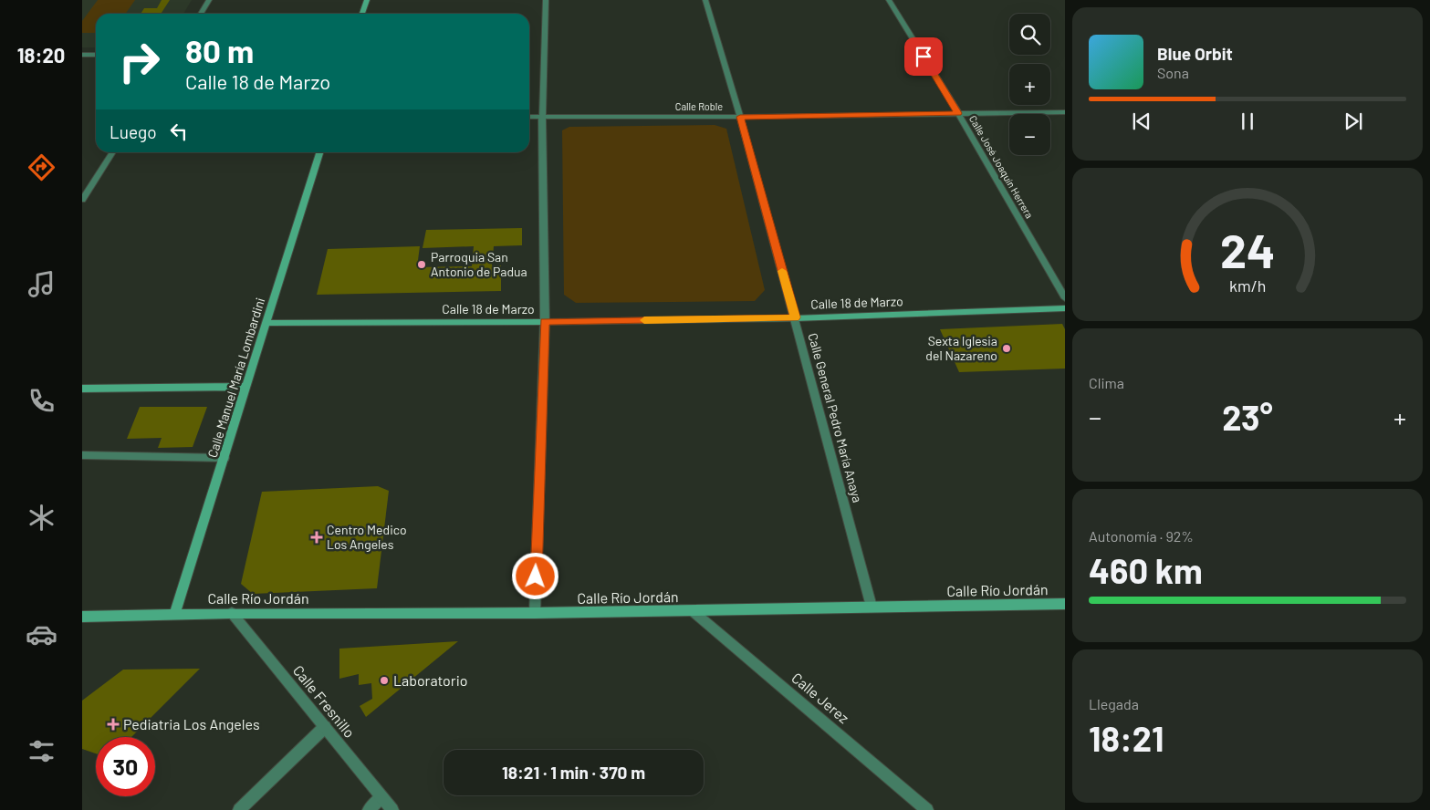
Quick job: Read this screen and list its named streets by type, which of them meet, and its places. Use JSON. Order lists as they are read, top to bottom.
{
  "streets": {
    "street": [
      "Calle Roble",
      "Calle José Joaquín Herrera",
      "Calle 18 de Marzo",
      "Calle Manuel María Lombardini",
      "Calle General Pedro María Anaya",
      "Calle Río Jordán",
      "Calle Jerez",
      "Calle Fresnillo"
    ]
  },
  "crossings": [
    ["Calle Roble", "Calle José Joaquín Herrera"],
    ["Calle Roble", "Calle General Pedro María Anaya"],
    ["Calle 18 de Marzo", "Calle Manuel María Lombardini"],
    ["Calle 18 de Marzo", "Calle General Pedro María Anaya"],
    ["Calle Manuel María Lombardini", "Calle Río Jordán"],
    ["Calle General Pedro María Anaya", "Calle Río Jordán"],
    ["Calle Río Jordán", "Calle Jerez"],
    ["Calle Río Jordán", "Calle Fresnillo"]
  ],
  "places": {
    "other": ["Parroquia San Antonio de Padua", "Sexta Iglesia del Nazareno", "Laboratorio"],
    "health": ["Centro Medico Los Angeles", "Pediatria Los Angeles"]
  },
  "page": {
    "tabs": "18:20",
    "map_buttons": ["+", "−"],
    "turn": ["80 m", "Calle 18 de Marzo"],
    "song": ["Blue Orbit", "Sona"],
    "then": "Luego",
    "tile": [
      "Clima",
      ["Autonomía · 92%", "460 km"],
      ["Llegada", "18:21"]
    ],
    "heat": ["−", "23°", "+"],
    "limit": "30",
    "trip": "18:21 · 1 min · 370 m",
    "gauge": ["24", "km/h"]
  }
}
